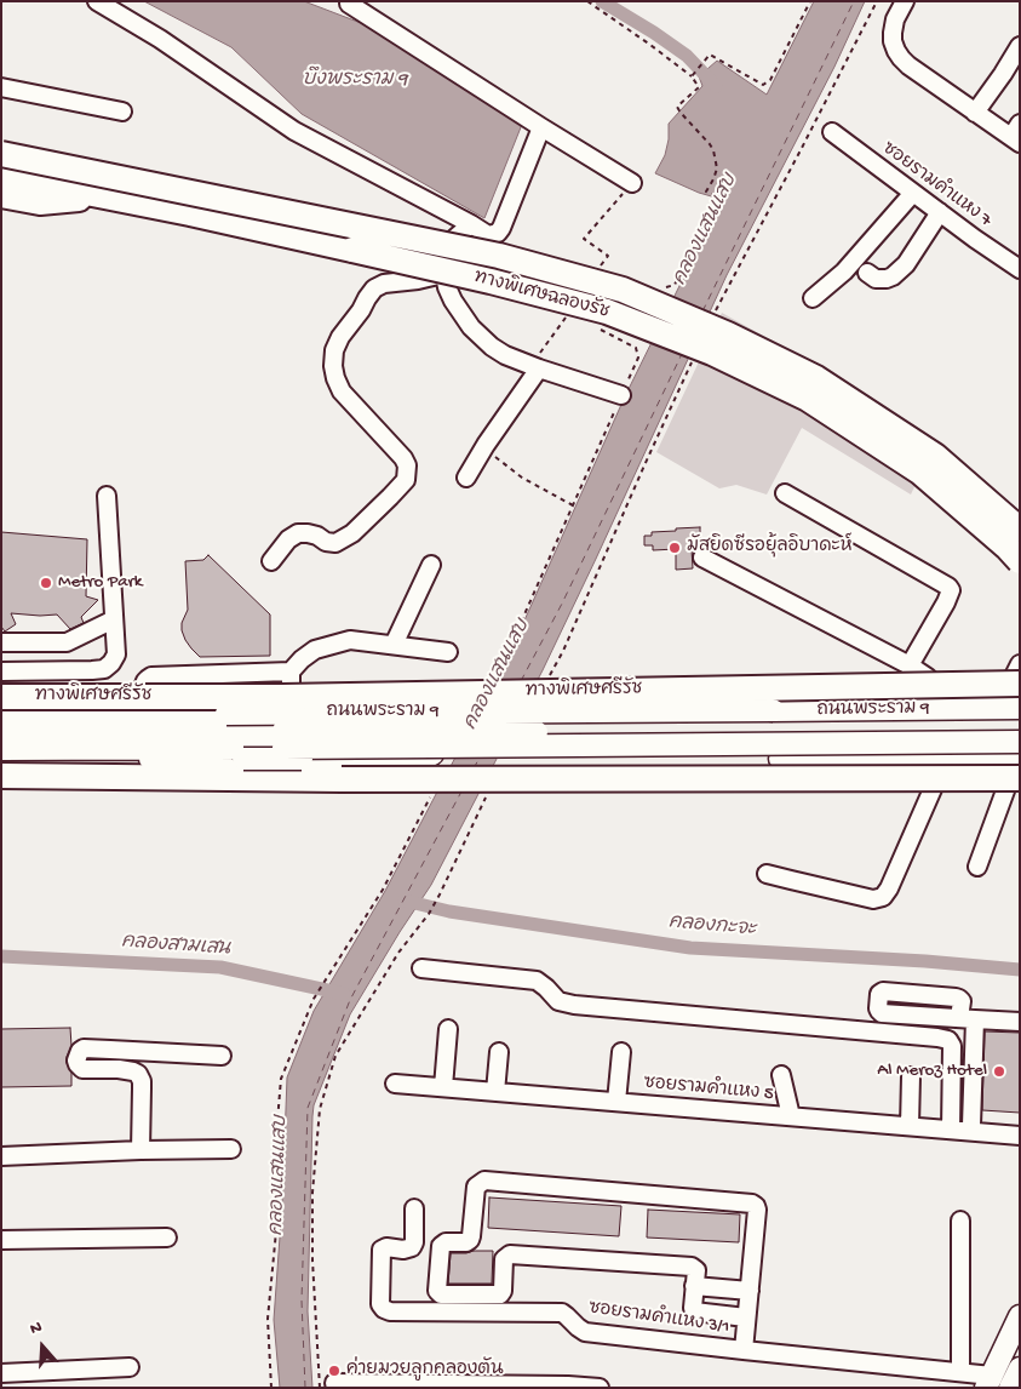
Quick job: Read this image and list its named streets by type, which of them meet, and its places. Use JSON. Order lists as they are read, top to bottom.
{
  "streets": {
    "highway": ["ทางพิเศษฉลองรัช", "ทางพิเศษศรีรัช"],
    "main road": ["ถนนพระราม 9"],
    "street": ["ซอยรามคำแหง 7", "ซอยรามคำแหง 5", "ซอยรามคำแหง 3/1"]
  },
  "water": [
    "บึงพระราม 9",
    "คลองแสนแสบ",
    "คลองกะจะ",
    "คลองสามเสน"
  ],
  "places": [
    "มัสยิดซีรอยุ้ลอิบาดะห์",
    "Metro Park",
    "Al Meroz Hotel",
    "ค่ายมวยลูกคลองตัน"
  ],
  "north": "top"
}
